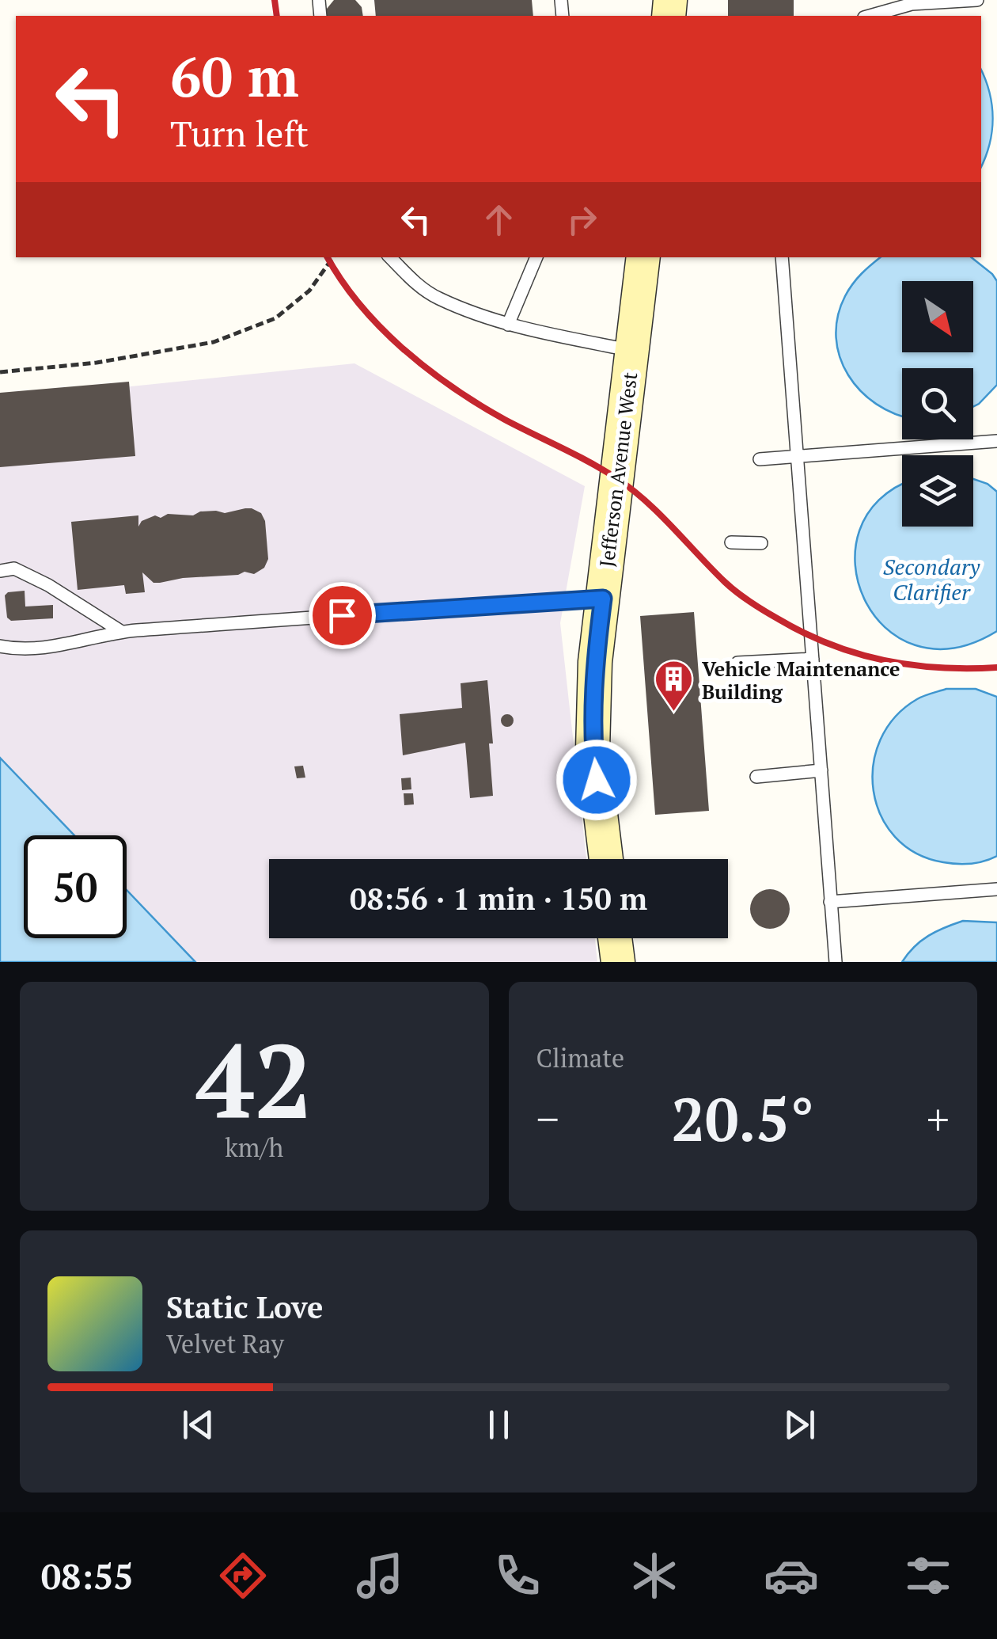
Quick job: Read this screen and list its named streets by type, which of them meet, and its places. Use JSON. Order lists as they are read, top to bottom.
{
  "streets": {
    "main road": ["Jefferson Avenue West"]
  },
  "water": ["Secondary Clarifier"],
  "places": {
    "building": ["Vehicle Maintenance Building"]
  },
  "north": "bottom right",
  "page": {
    "turn": ["60 m", "Turn left"],
    "limit": "50",
    "trip": "08:56 · 1 min · 150 m",
    "tile": [
      ["42", "km/h"],
      "Climate"
    ],
    "heat": ["−", "20.5°", "+"],
    "song": ["Static Love", "Velvet Ray"],
    "tabs": "08:55"
  }
}
